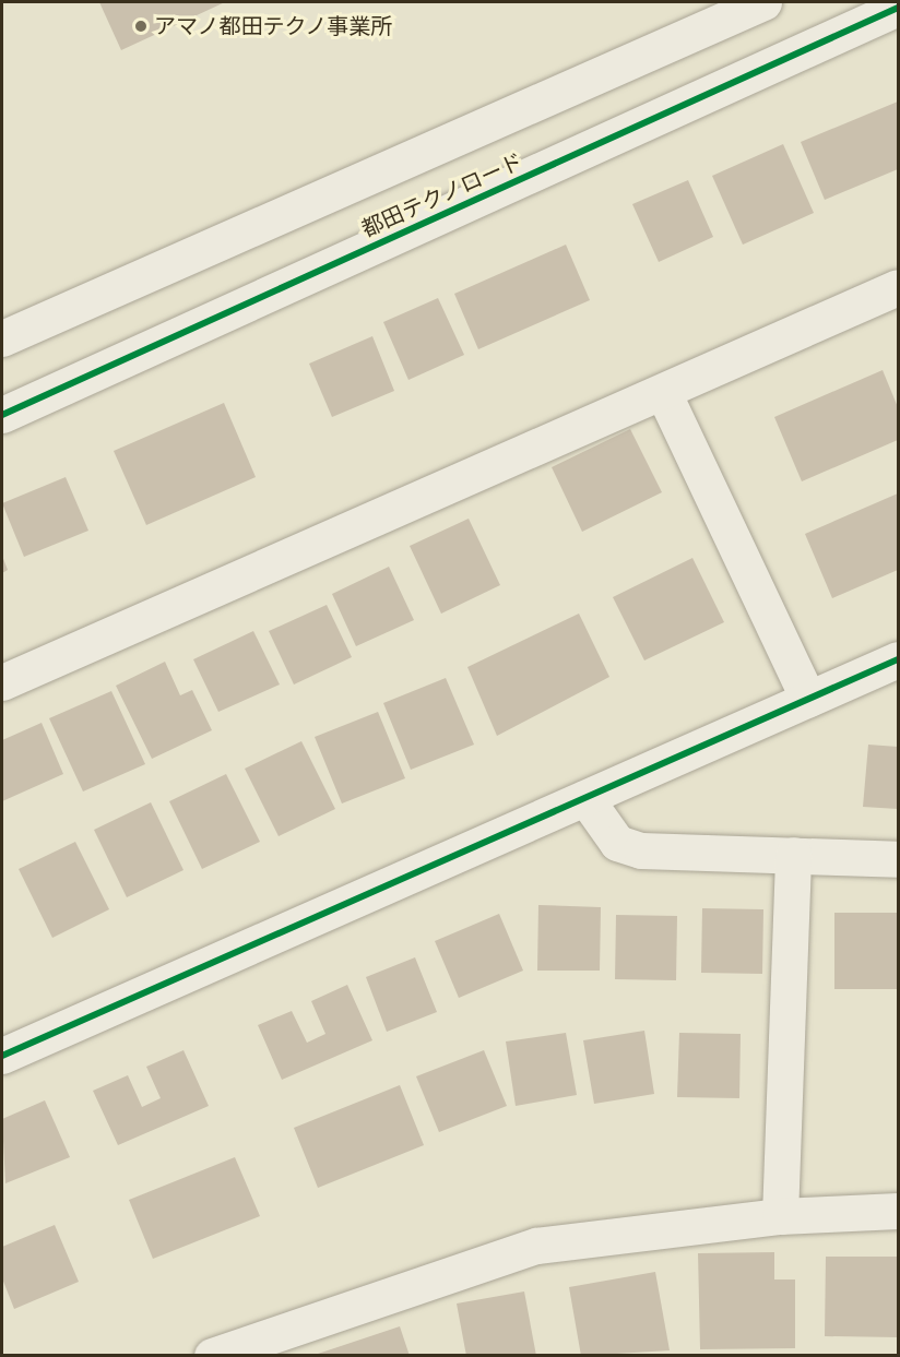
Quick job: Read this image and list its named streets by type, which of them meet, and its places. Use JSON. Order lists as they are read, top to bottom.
{
  "streets": {
    "street": ["都田テクノロード"]
  },
  "places": ["アマノ都田テクノ事業所"]
}
